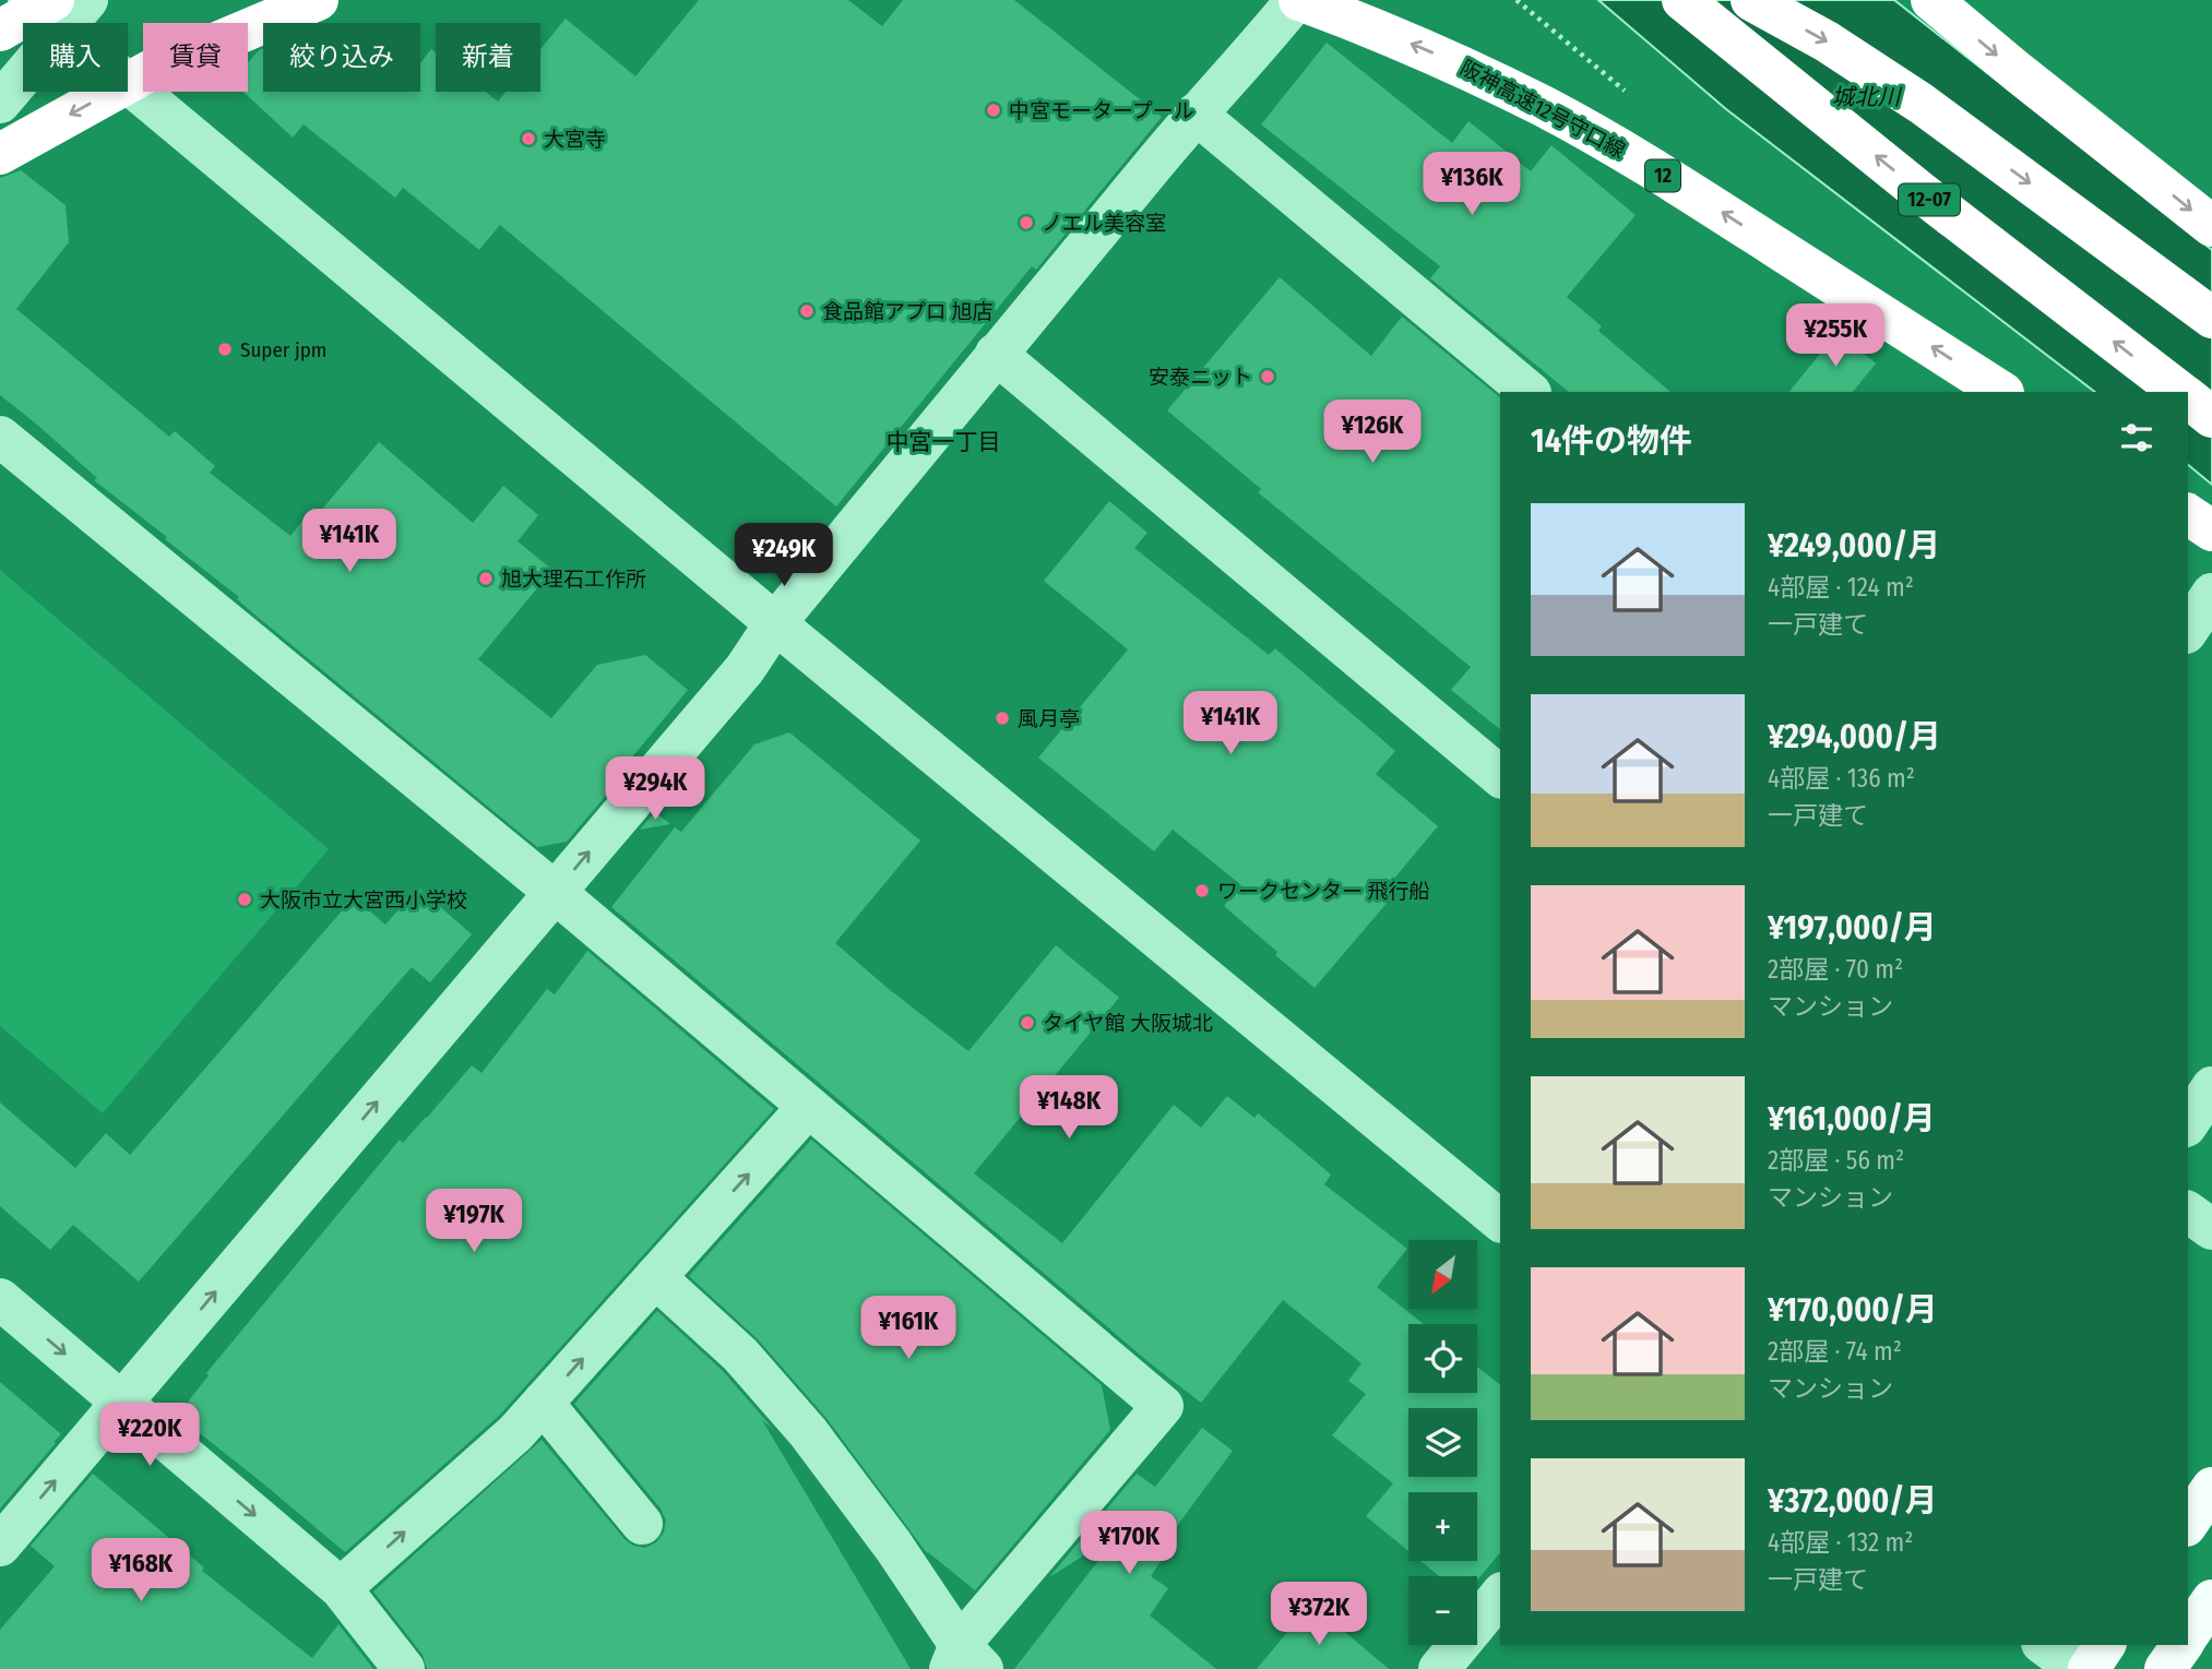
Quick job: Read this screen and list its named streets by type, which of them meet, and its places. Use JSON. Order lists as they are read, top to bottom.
{
  "streets": {
    "highway": ["阪神高速12号守口線", "12", "12-07"]
  },
  "districts": ["中宮一丁目"],
  "water": ["城北川"],
  "places": [
    "中宮モータープール",
    "大宮寺",
    "ノエル美容室",
    "食品館アプロ 旭店",
    "Super jpm",
    "安泰ニット",
    "旭大理石工作所",
    "風月亭",
    "ワークセンター 飛行船",
    "大阪市立大宮西小学校",
    "タイヤ館 大阪城北"
  ],
  "north": "bottom left",
  "page": {
    "chip": [
      "購入",
      "賃貸",
      "絞り込み",
      "新着"
    ],
    "price": [
      "¥136K",
      "¥255K",
      "¥126K",
      "¥141K",
      "¥249K",
      "¥141K",
      "¥294K",
      "¥148K",
      "¥197K",
      "¥161K",
      "¥220K",
      "¥170K",
      "¥168K",
      "¥372K"
    ],
    "heading": "14件の物件",
    "list": [
      {
        "name": "¥249,000/月",
        "note": "4部屋 · 124 m² · 一戸建て"
      },
      {
        "name": "¥294,000/月",
        "note": "4部屋 · 136 m² · 一戸建て"
      },
      {
        "name": "¥197,000/月",
        "note": "2部屋 · 70 m² · マンション"
      },
      {
        "name": "¥161,000/月",
        "note": "2部屋 · 56 m² · マンション"
      },
      {
        "name": "¥170,000/月",
        "note": "2部屋 · 74 m² · マンション"
      },
      {
        "name": "¥372,000/月",
        "note": "4部屋 · 132 m² · 一戸建て"
      }
    ],
    "map_buttons": ["+", "−"]
  }
}
